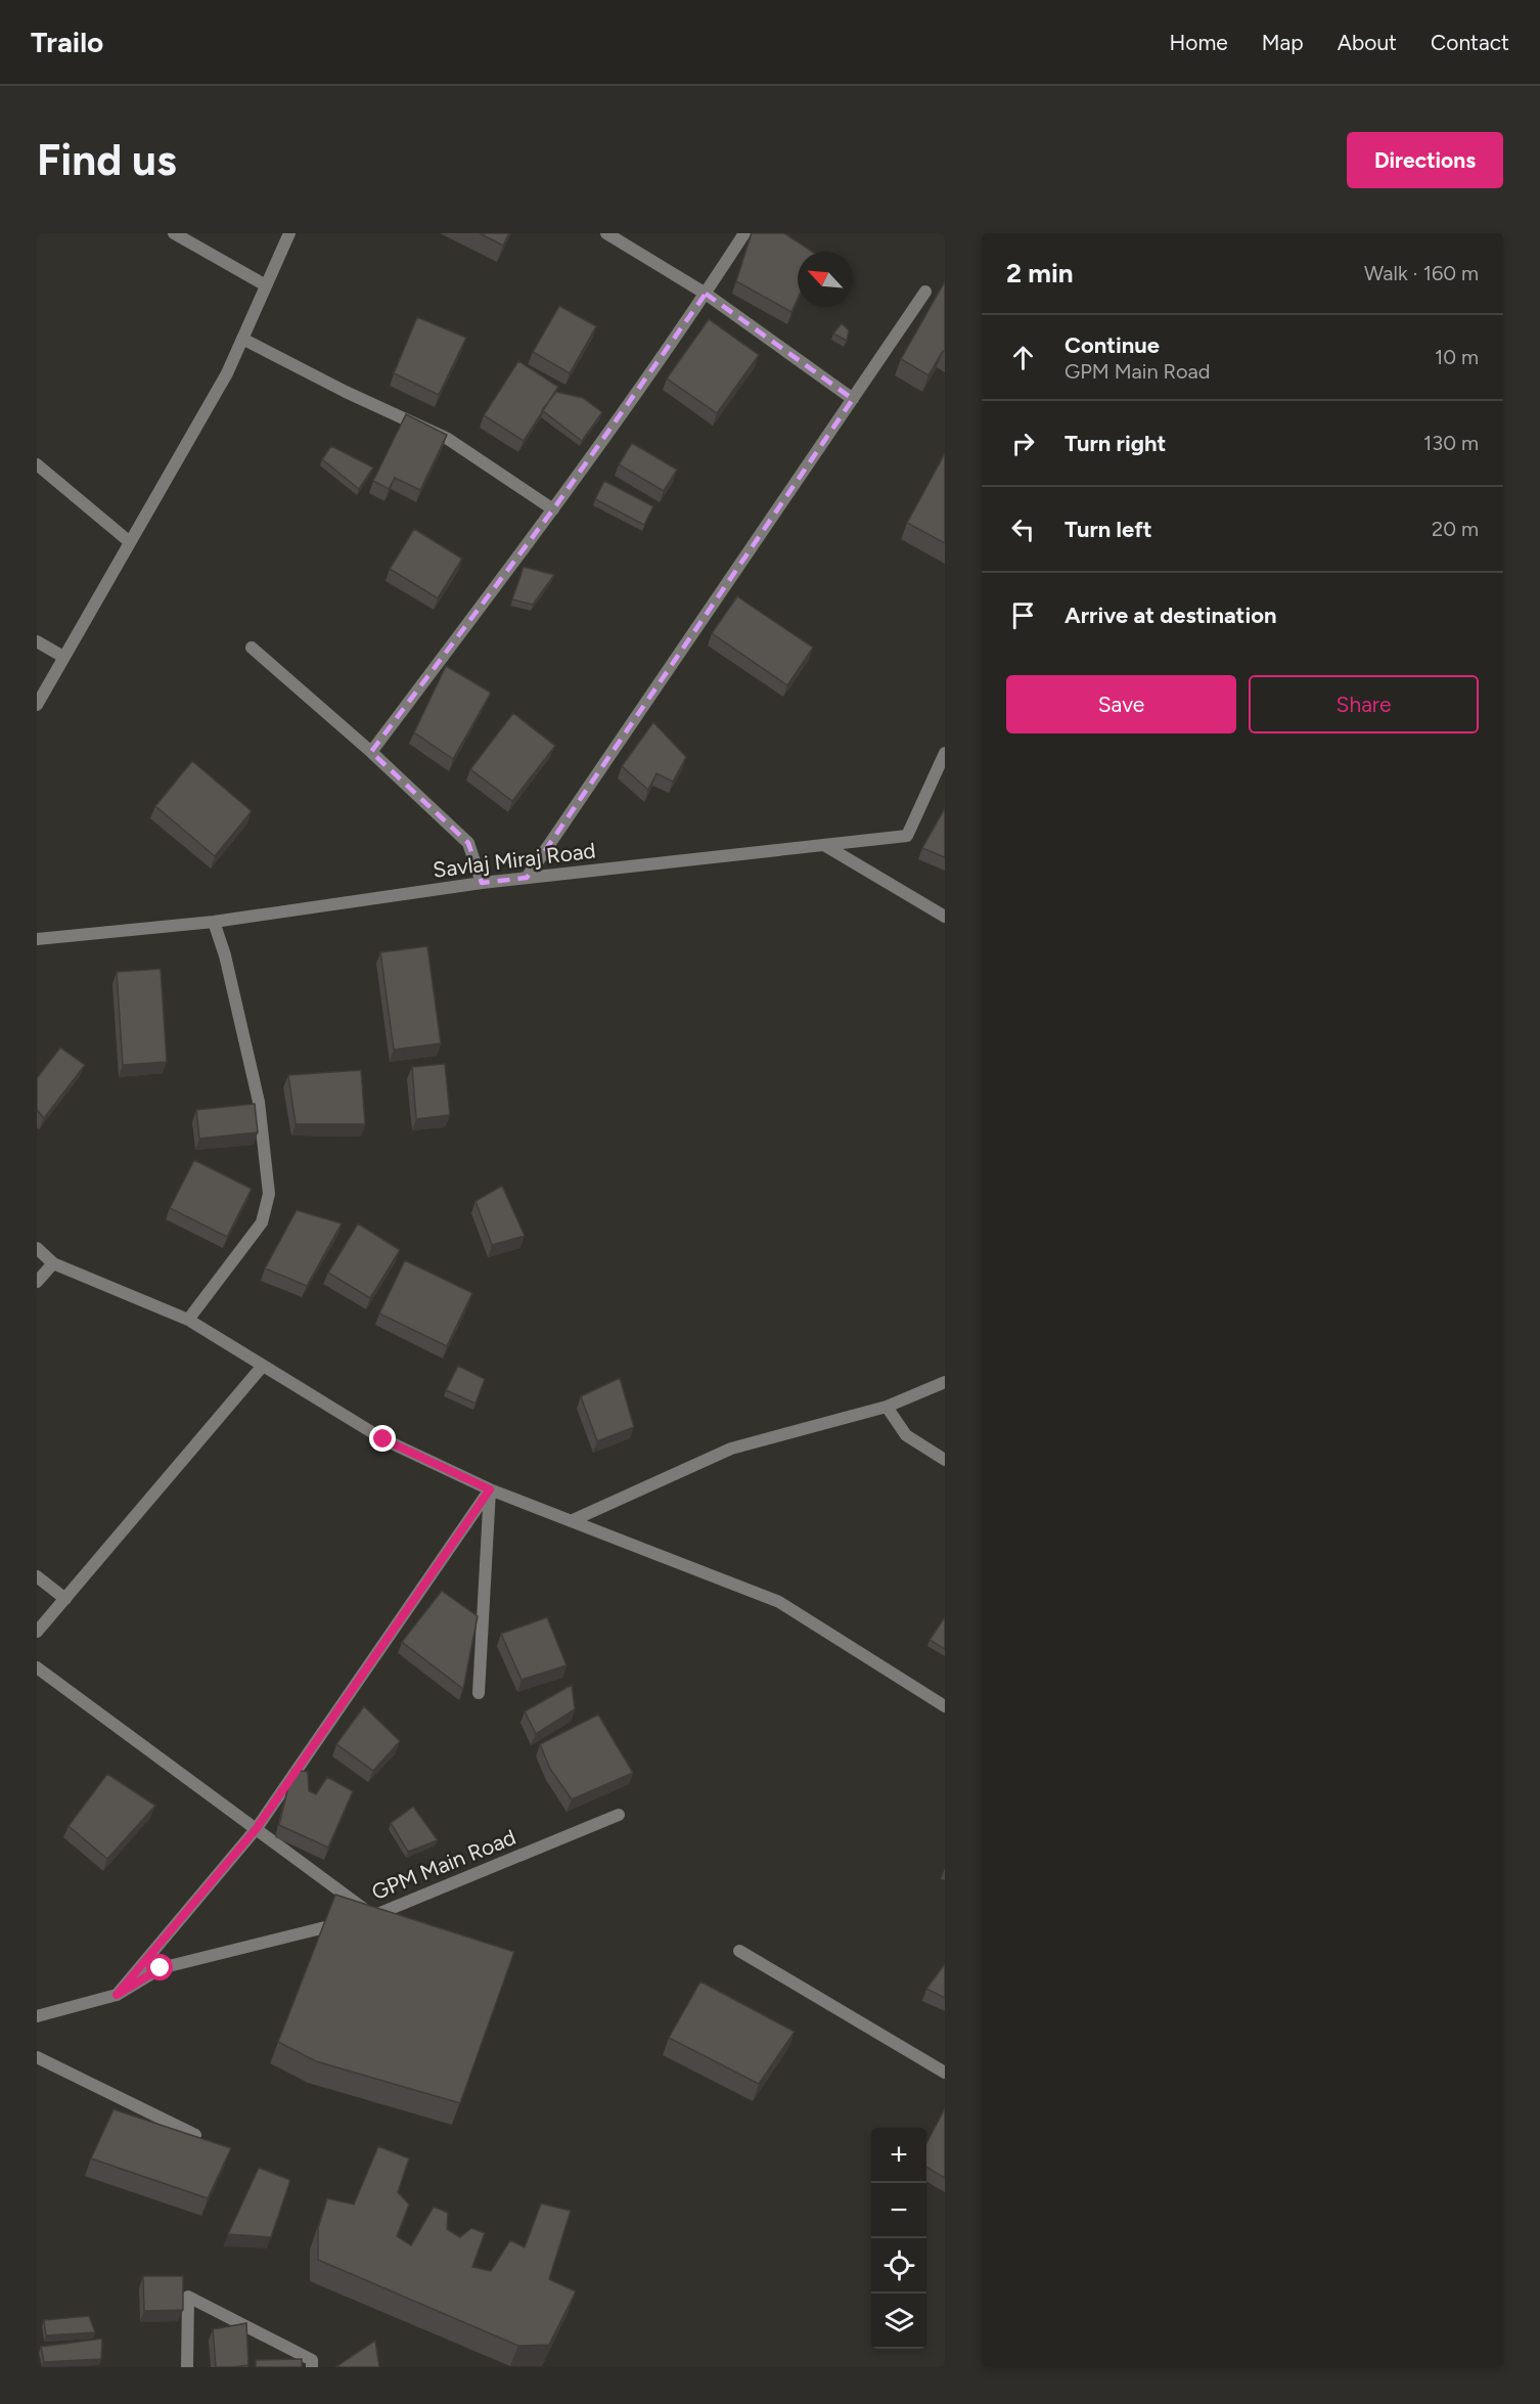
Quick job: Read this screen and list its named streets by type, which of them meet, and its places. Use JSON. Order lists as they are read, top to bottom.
{
  "streets": {
    "street": ["Savlaj Miraj Road", "GPM Main Road"]
  },
  "north": "top left",
  "page": {
    "header": "Trailo",
    "nav": [
      "Home",
      "Map",
      "About",
      "Contact"
    ],
    "buttons": [
      "Directions",
      ["Save", "Share"]
    ],
    "title": "Find us",
    "heading": ["2 min", "Walk · 160 m"],
    "list": [
      ["Continue", "GPM Main Road", "10 m"],
      ["Turn right", "130 m"],
      ["Turn left", "20 m"],
      "Arrive at destination"
    ],
    "map_buttons": ["+", "−"]
  }
}
